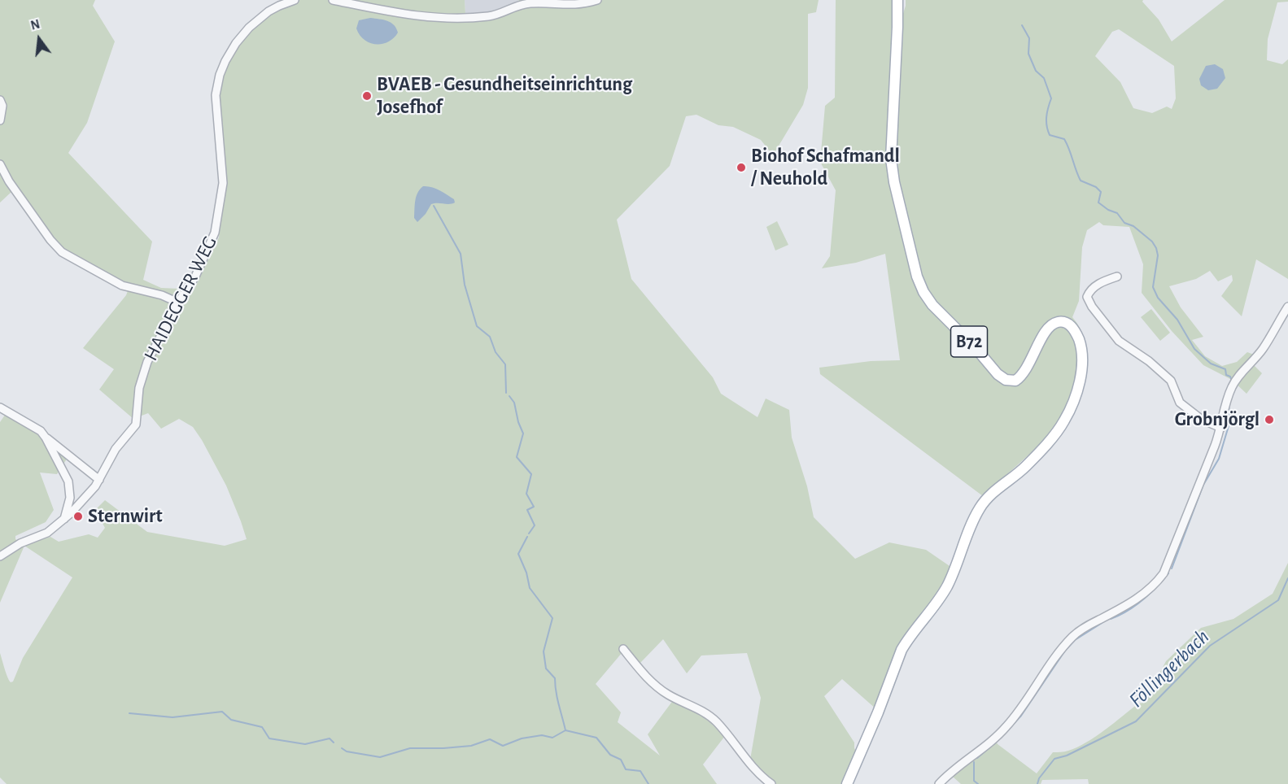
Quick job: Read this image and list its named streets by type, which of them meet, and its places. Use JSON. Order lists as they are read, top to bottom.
{
  "streets": {
    "main road": ["B72"],
    "street": ["HAIDEGGER WEG"]
  },
  "water": ["Föllingerbach"],
  "places": [
    "BVAEB - Gesundheitseinrichtung Josefhof",
    "Biohof Schafmandl / Neuhold",
    "Grobnjörgl",
    "Sternwirt"
  ],
  "north": "top"
}
